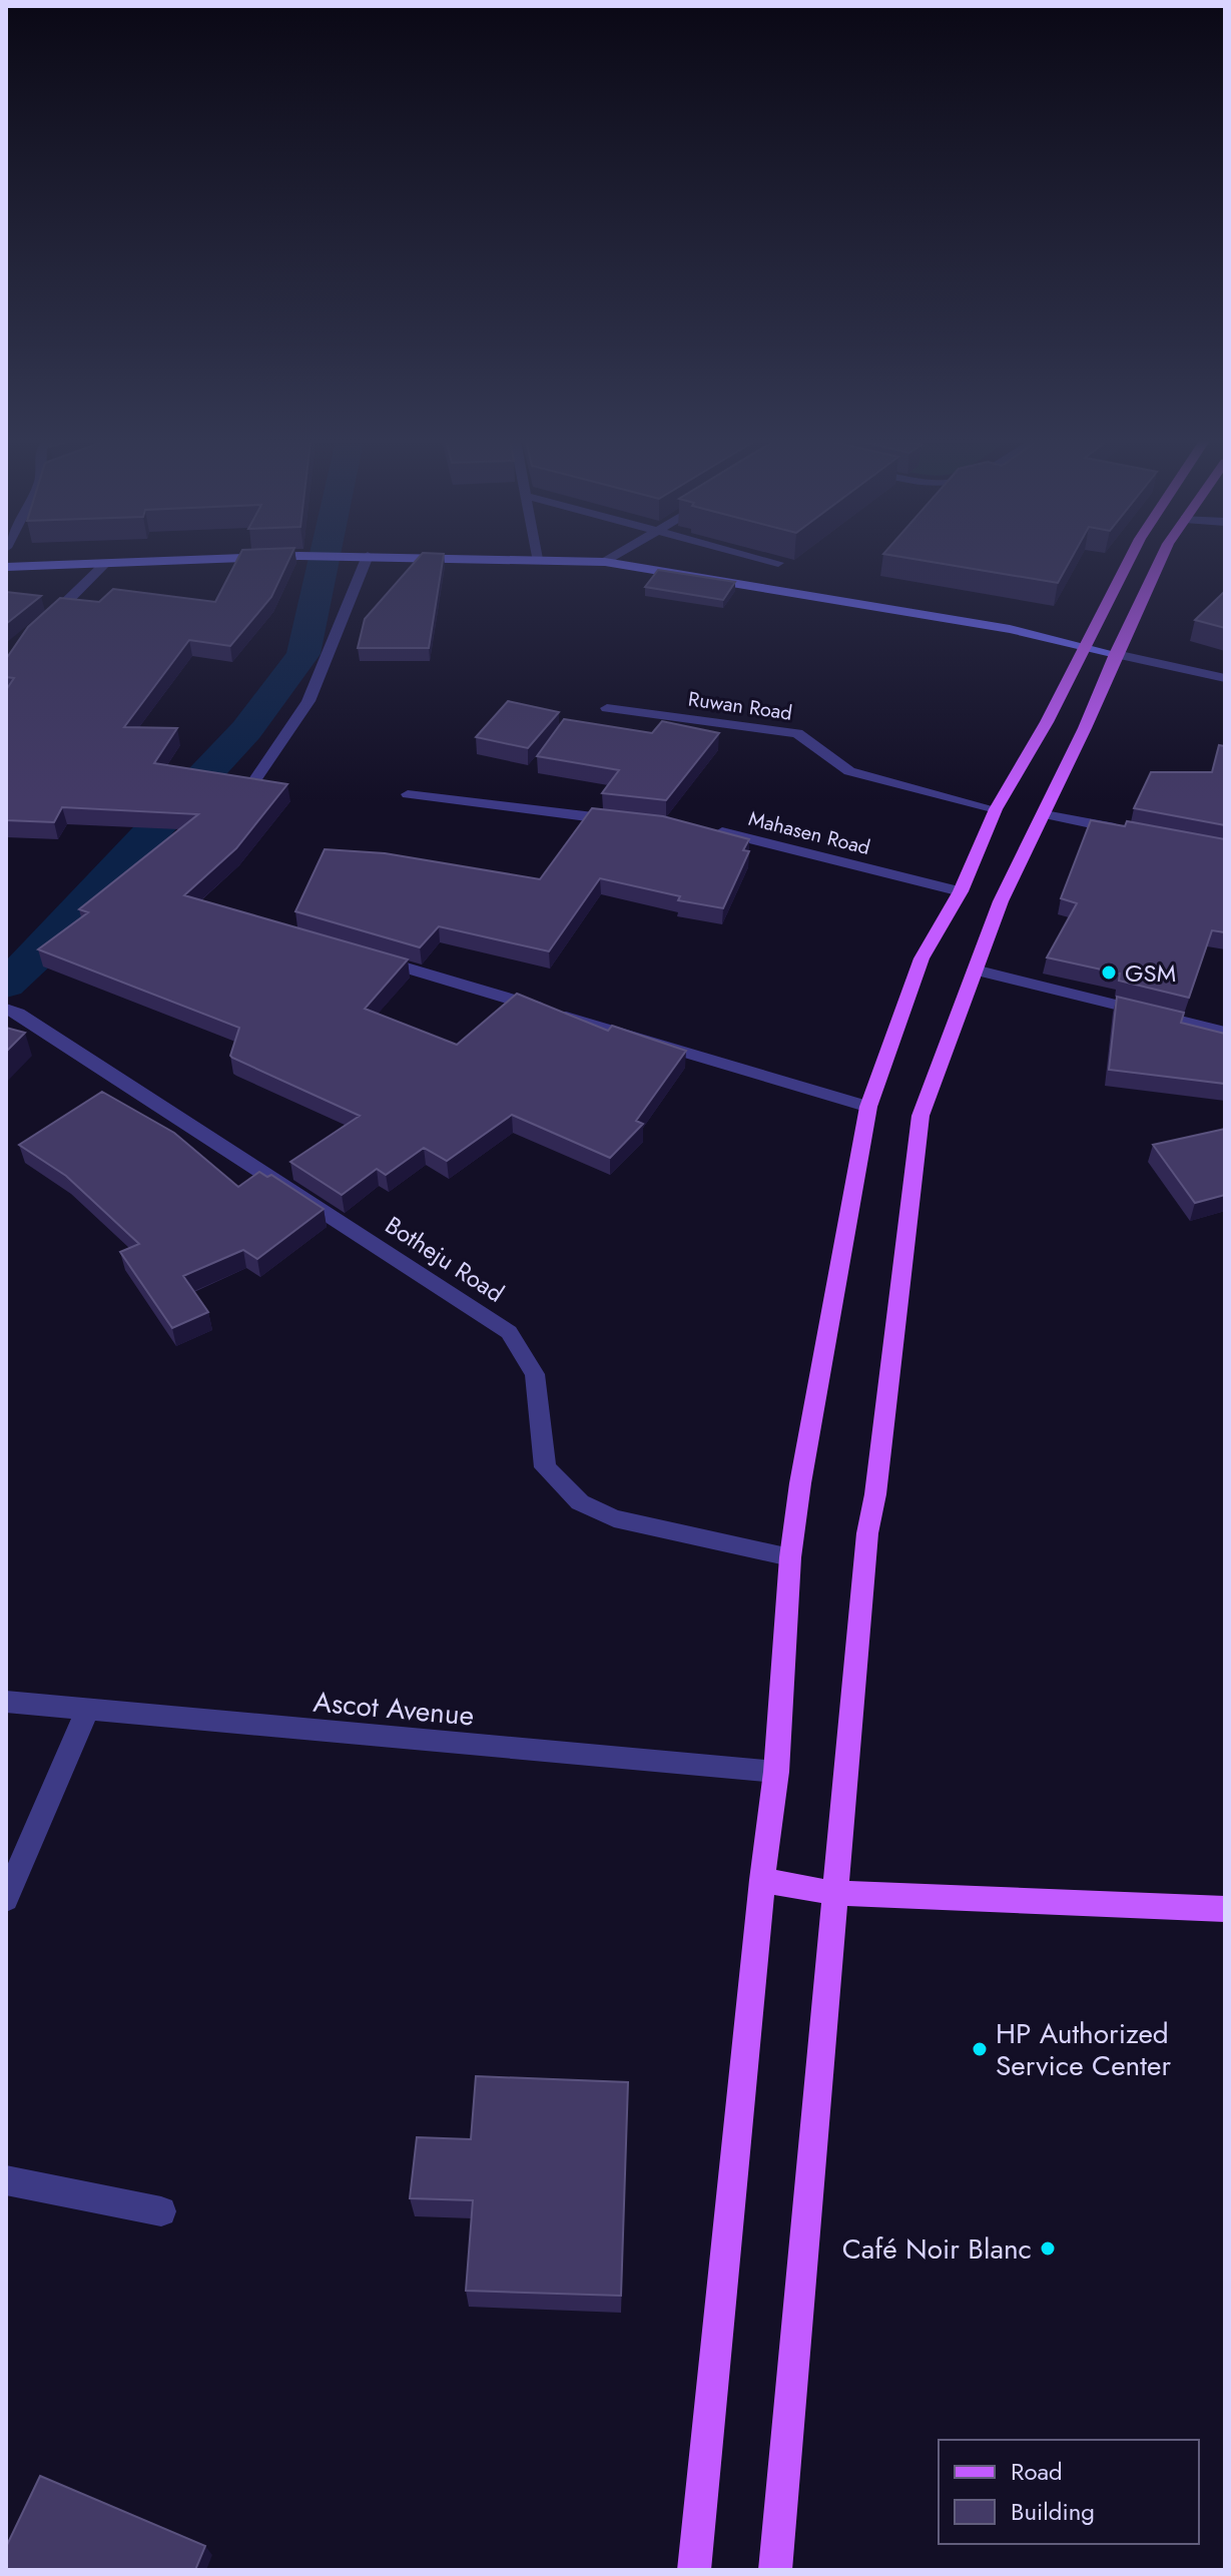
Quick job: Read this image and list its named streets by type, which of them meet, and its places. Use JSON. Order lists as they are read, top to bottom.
{
  "streets": {
    "street": [
      "Ruwan Road",
      "Mahasen Road",
      "Botheju Road",
      "Ascot Avenue"
    ]
  },
  "places": ["GSM", "HP Authorized Service Center", "Café Noir Blanc"],
  "legend": ["Road", "Building"]
}
